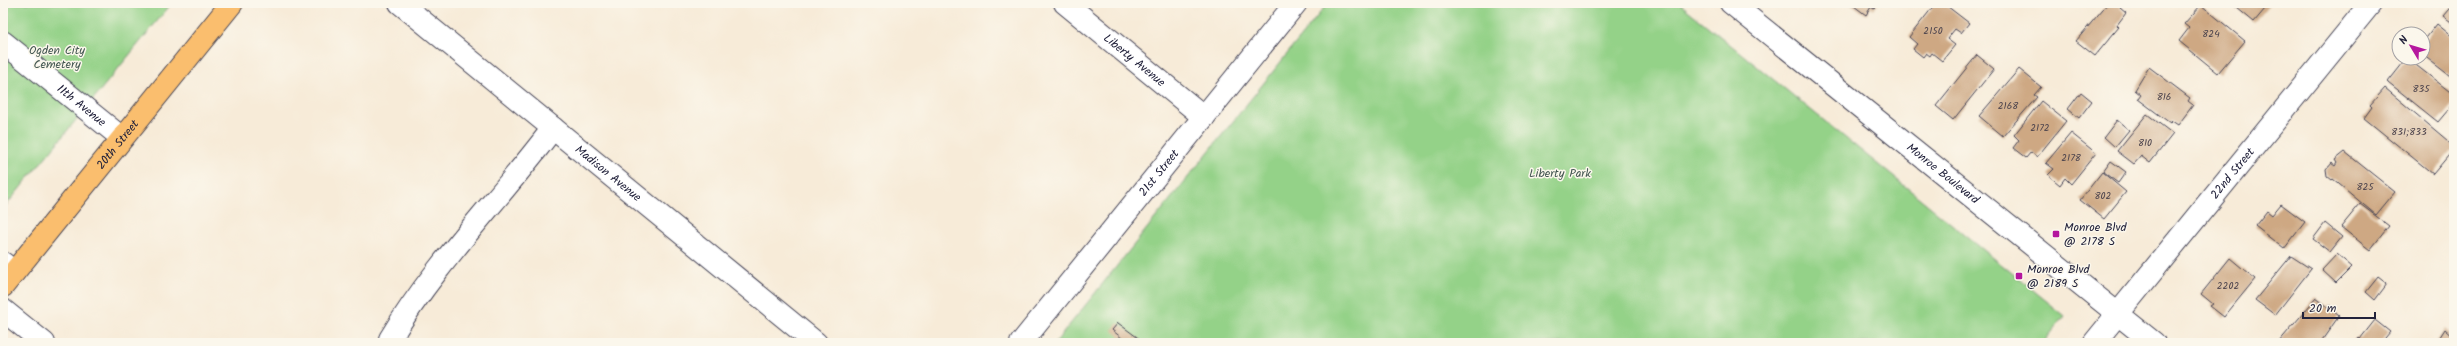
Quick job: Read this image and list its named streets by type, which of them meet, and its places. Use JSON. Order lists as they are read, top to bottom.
{
  "streets": {
    "main road": ["20th Street"],
    "street": [
      "Liberty Avenue",
      "11th Avenue",
      "Madison Avenue",
      "21st Street",
      "Monroe Boulevard",
      "22nd Street"
    ]
  },
  "crossings": [
    ["Liberty Avenue", "21st Street"],
    ["11th Avenue", "20th Street"],
    ["Monroe Boulevard", "22nd Street"]
  ],
  "parks": ["Ogden City Cemetery", "Liberty Park"],
  "places": {
    "transit": ["Monroe Blvd @ 2178 S", "Monroe Blvd @ 2189 S"]
  },
  "house_numbers": [
    "2150",
    "824",
    "835",
    "816",
    "2168",
    "2172",
    "831;833",
    "810",
    "2178",
    "825",
    "802",
    "2202"
  ],
  "scale_bar": "20 m",
  "north": "top left"
}
